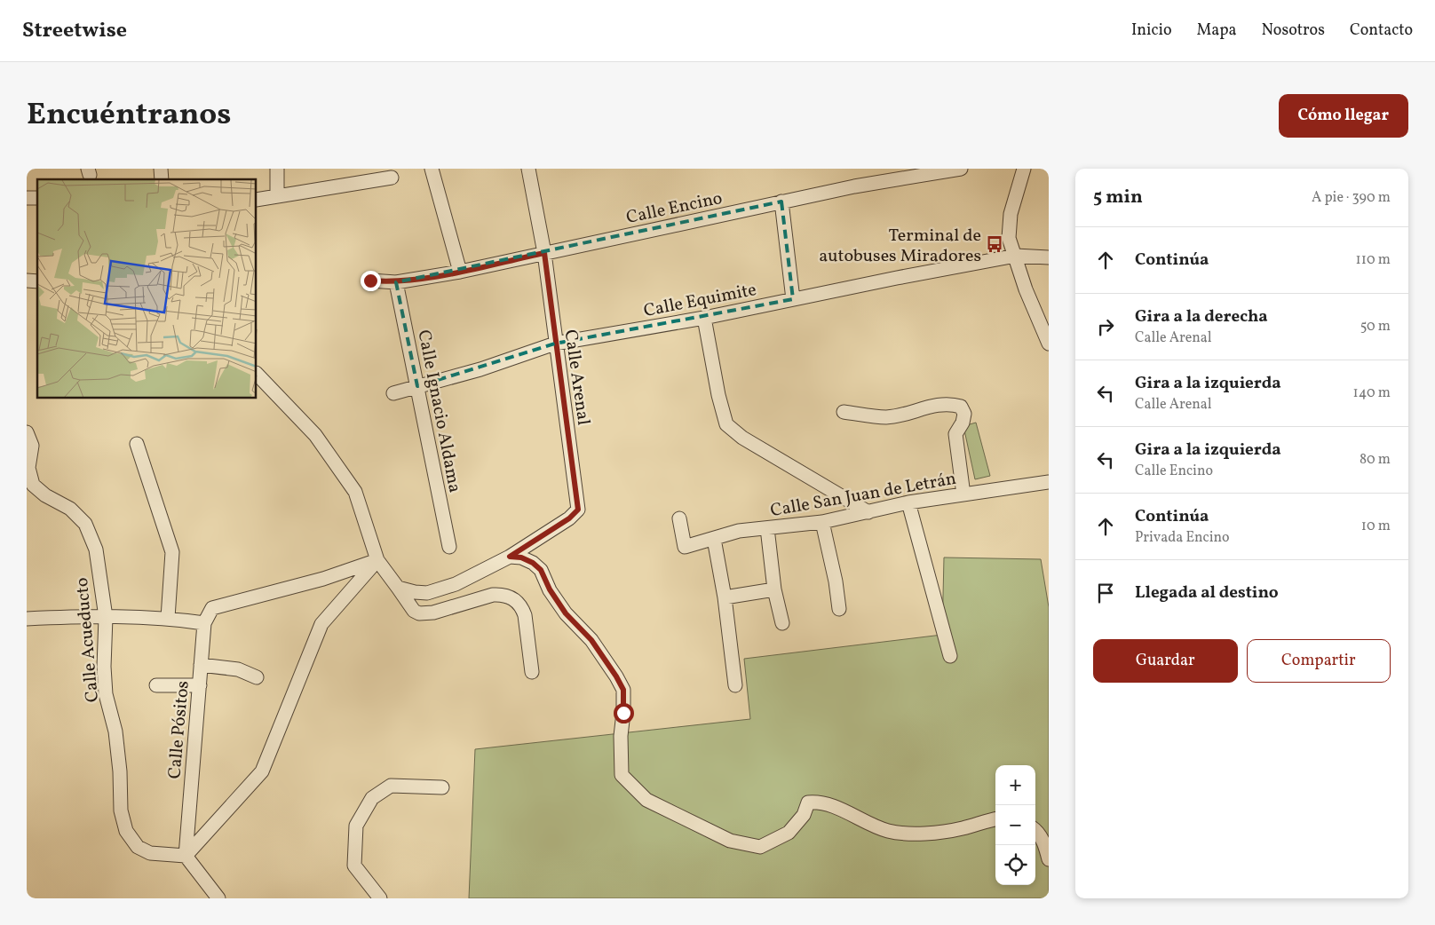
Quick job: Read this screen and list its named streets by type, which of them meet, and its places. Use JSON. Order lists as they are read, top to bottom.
{
  "streets": {
    "street": [
      "Calle Encino",
      "Calle Equimite",
      "Calle Arenal",
      "Calle Ignacio Aldama",
      "Calle San Juan de Letrán",
      "Calle Acueducto",
      "Calle Pósitos"
    ]
  },
  "crossings": [
    ["Calle Encino", "Calle Arenal"],
    ["Calle Encino", "Calle Ignacio Aldama"],
    ["Calle Equimite", "Calle Arenal"],
    ["Calle Equimite", "Calle Ignacio Aldama"],
    ["Calle Acueducto", "Calle Pósitos"]
  ],
  "places": {
    "bus stop": ["Terminal de autobuses Miradores"]
  },
  "page": {
    "header": "Streetwise",
    "nav": [
      "Inicio",
      "Mapa",
      "Nosotros",
      "Contacto"
    ],
    "title": "Encuéntranos",
    "buttons": [
      "Cómo llegar",
      ["Guardar", "Compartir"]
    ],
    "heading": ["5 min", "A pie · 390 m"],
    "list": [
      ["Continúa", "110 m"],
      ["Gira a la derecha", "Calle Arenal", "50 m"],
      ["Gira a la izquierda", "Calle Arenal", "140 m"],
      ["Gira a la izquierda", "Calle Encino", "80 m"],
      ["Continúa", "Privada Encino", "10 m"],
      "Llegada al destino"
    ],
    "map_buttons": ["+", "−"]
  }
}
